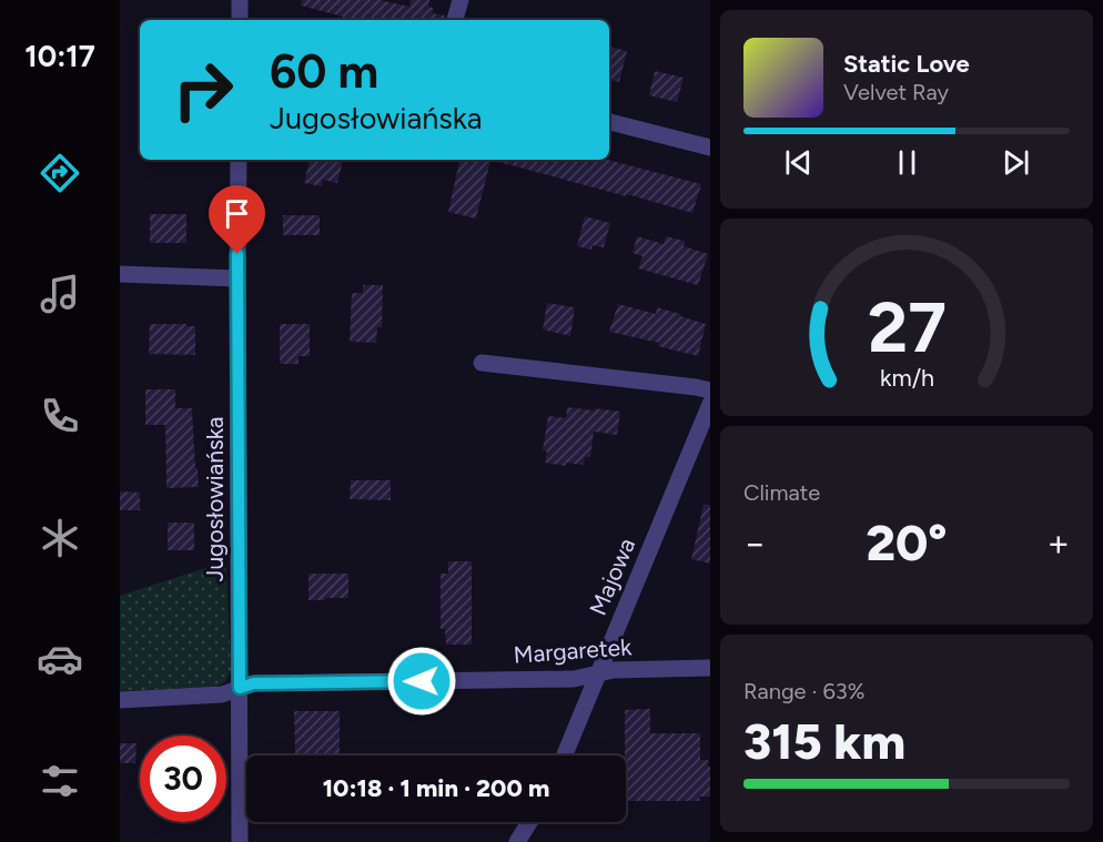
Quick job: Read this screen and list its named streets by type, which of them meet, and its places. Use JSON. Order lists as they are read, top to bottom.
{
  "streets": {
    "street": ["Jugosłowiańska", "Majowa", "Margaretek"]
  },
  "crossings": [
    ["Jugosłowiańska", "Margaretek"],
    ["Majowa", "Margaretek"]
  ],
  "page": {
    "tabs": "10:17",
    "turn": ["60 m", "Jugosłowiańska"],
    "song": ["Static Love", "Velvet Ray"],
    "tile": [
      "Climate",
      ["Range · 63%", "315 km"]
    ],
    "heat": ["−", "20°", "+"],
    "limit": "30",
    "trip": "10:18 · 1 min · 200 m",
    "gauge": ["27", "km/h"]
  }
}
